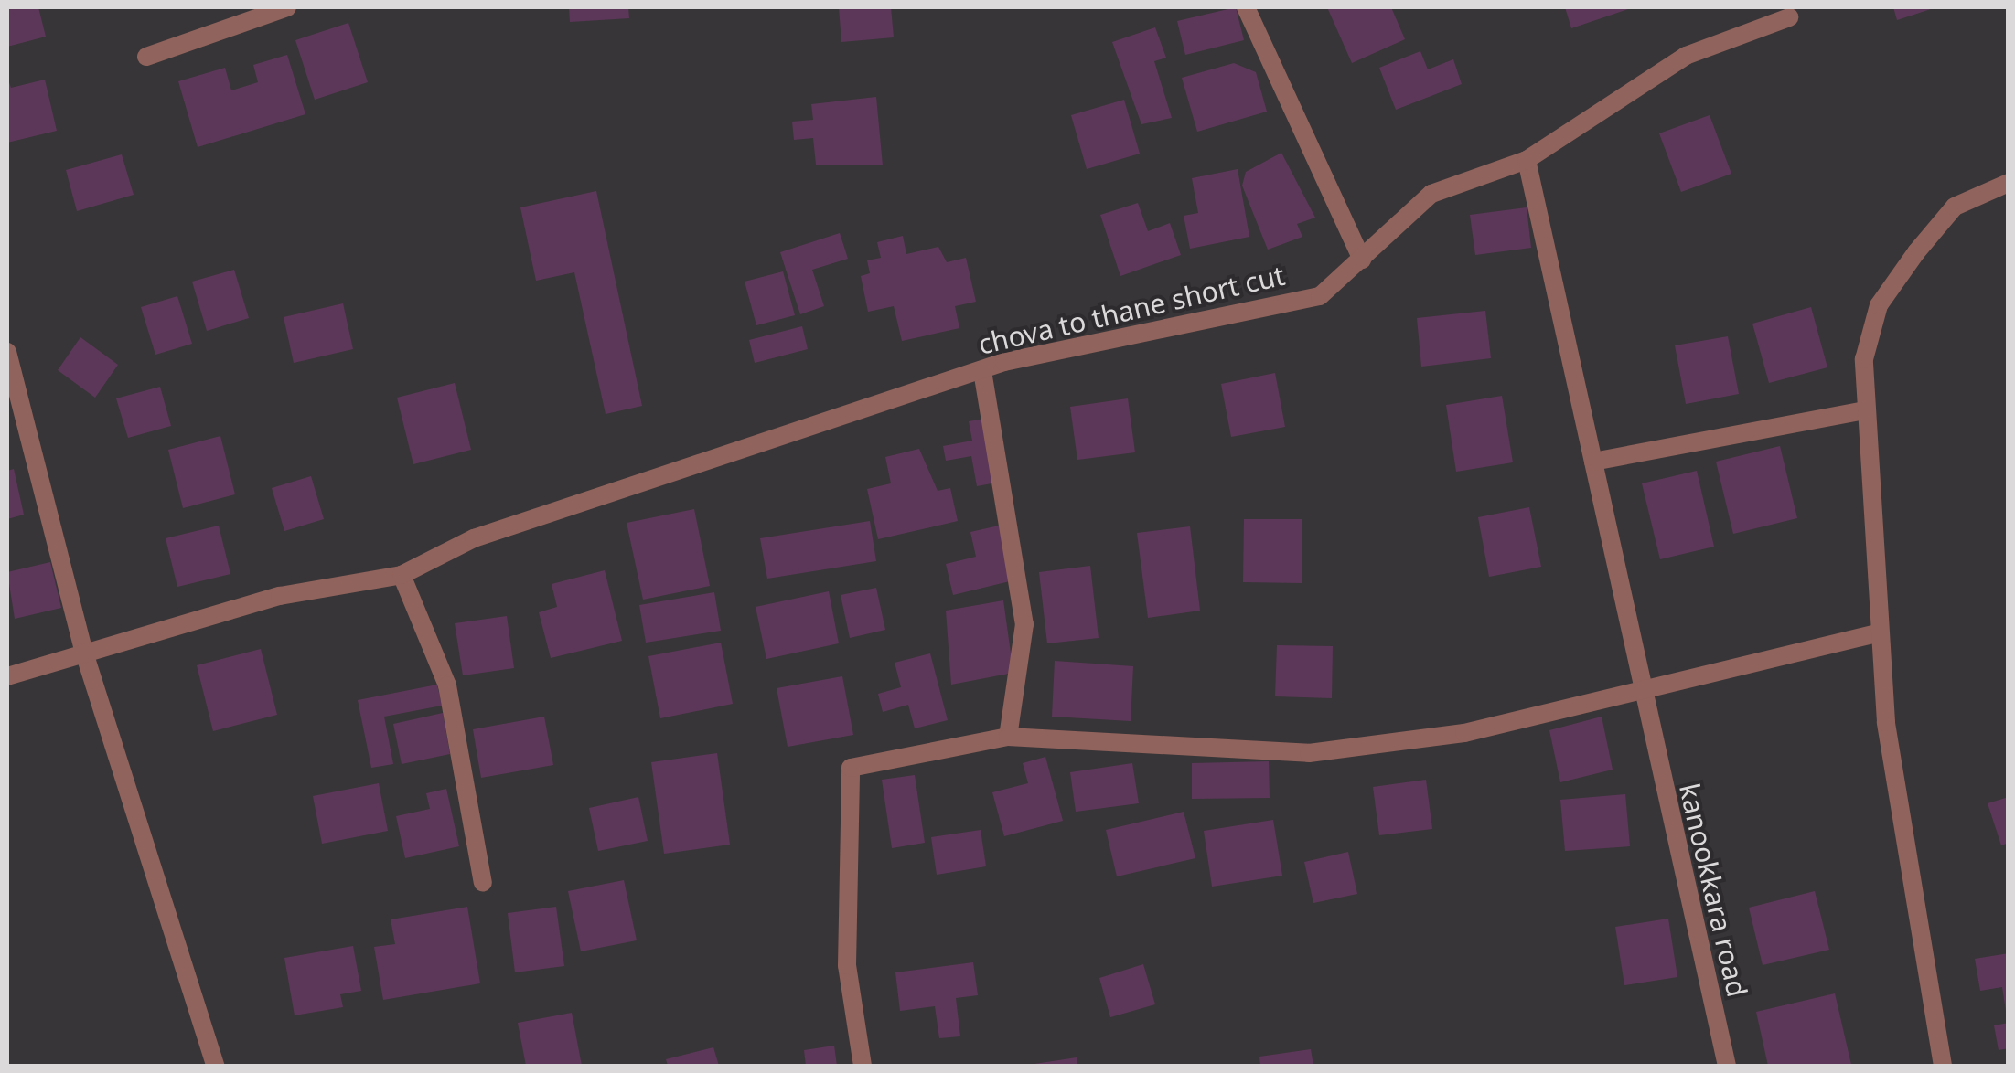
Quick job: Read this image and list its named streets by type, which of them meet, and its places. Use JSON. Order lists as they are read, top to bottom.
{
  "streets": {
    "street": ["chova to thane short cut", "kanookkara road"]
  }
}
